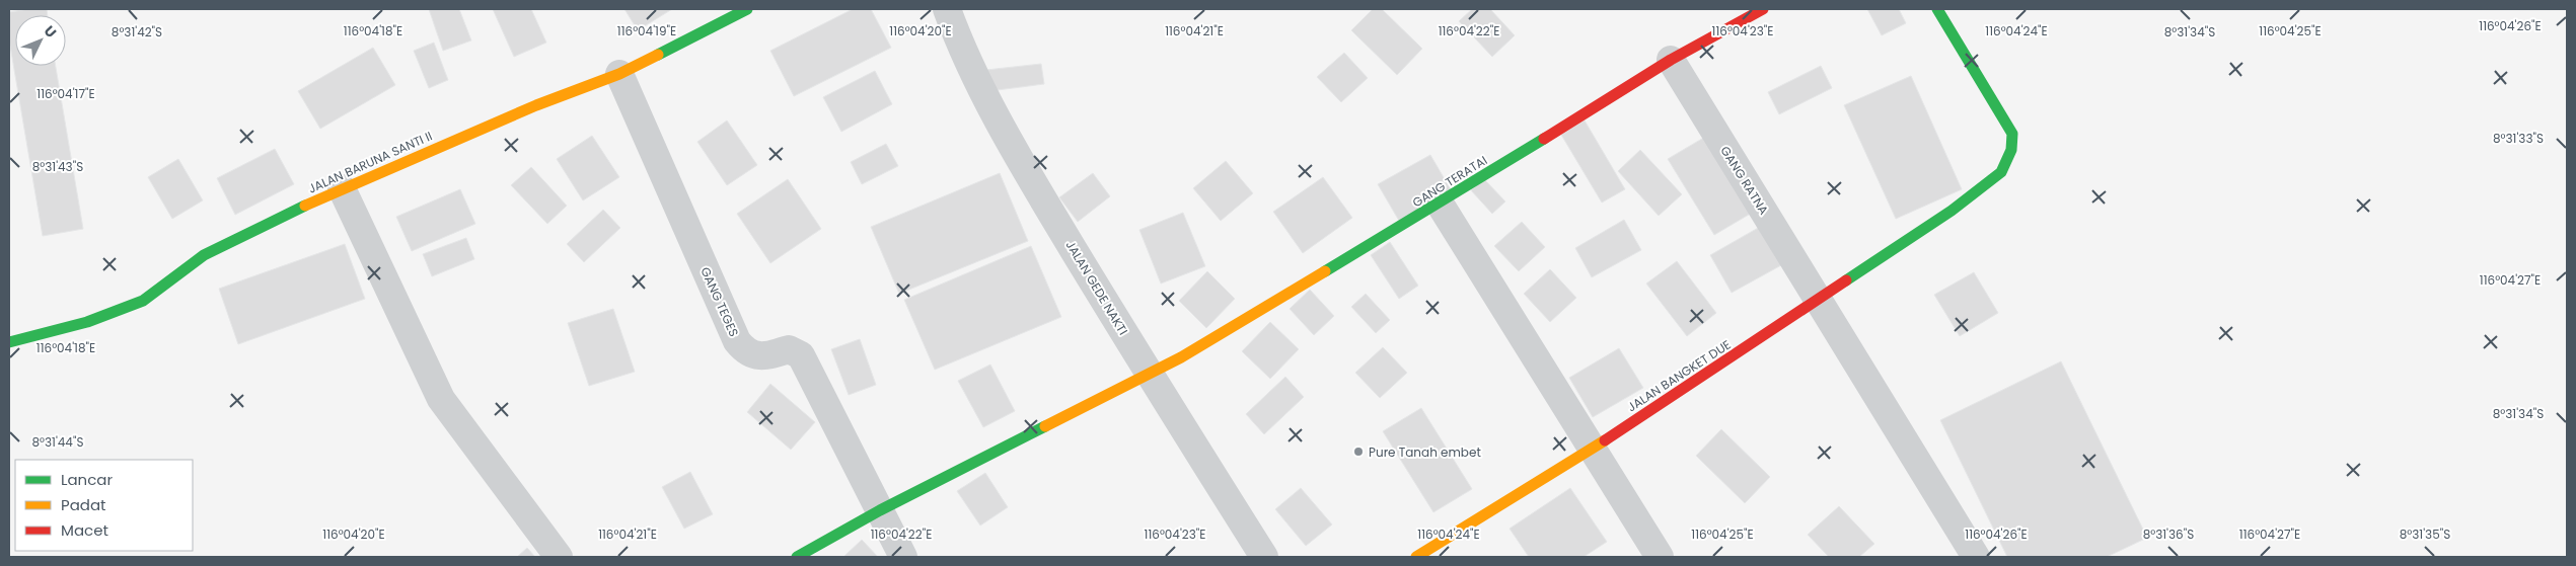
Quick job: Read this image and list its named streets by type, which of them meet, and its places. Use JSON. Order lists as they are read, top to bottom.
{
  "streets": {
    "street": [
      "JALAN BARUNA SANTI II",
      "GANG RATNA",
      "GANG TERATAI",
      "JALAN GEDE NAKTI",
      "GANG TEGES",
      "JALAN BANGKET DUE"
    ]
  },
  "crossings": [
    ["JALAN BARUNA SANTI II", "GANG TEGES"],
    ["GANG RATNA", "GANG TERATAI"],
    ["GANG RATNA", "JALAN BANGKET DUE"],
    ["GANG TERATAI", "JALAN GEDE NAKTI"],
    ["GANG TERATAI", "GANG TEGES"]
  ],
  "places": ["Pure Tanah embet"],
  "legend": ["Lancar", "Padat", "Macet"],
  "north": "top right",
  "coordinates": [
    "116°04'26\"E",
    "116°04'18\"E",
    "116°04'19\"E",
    "116°04'20\"E",
    "116°04'21\"E",
    "116°04'22\"E",
    "116°04'23\"E",
    "116°04'24\"E",
    "116°04'25\"E",
    "8°31'42\"S",
    "8°31'34\"S",
    "116°04'17\"E",
    "8°31'33\"S",
    "8°31'43\"S",
    "116°04'27\"E",
    "8°31'44\"S",
    "8°31'36\"S",
    "8°31'35\"S"
  ]
}
